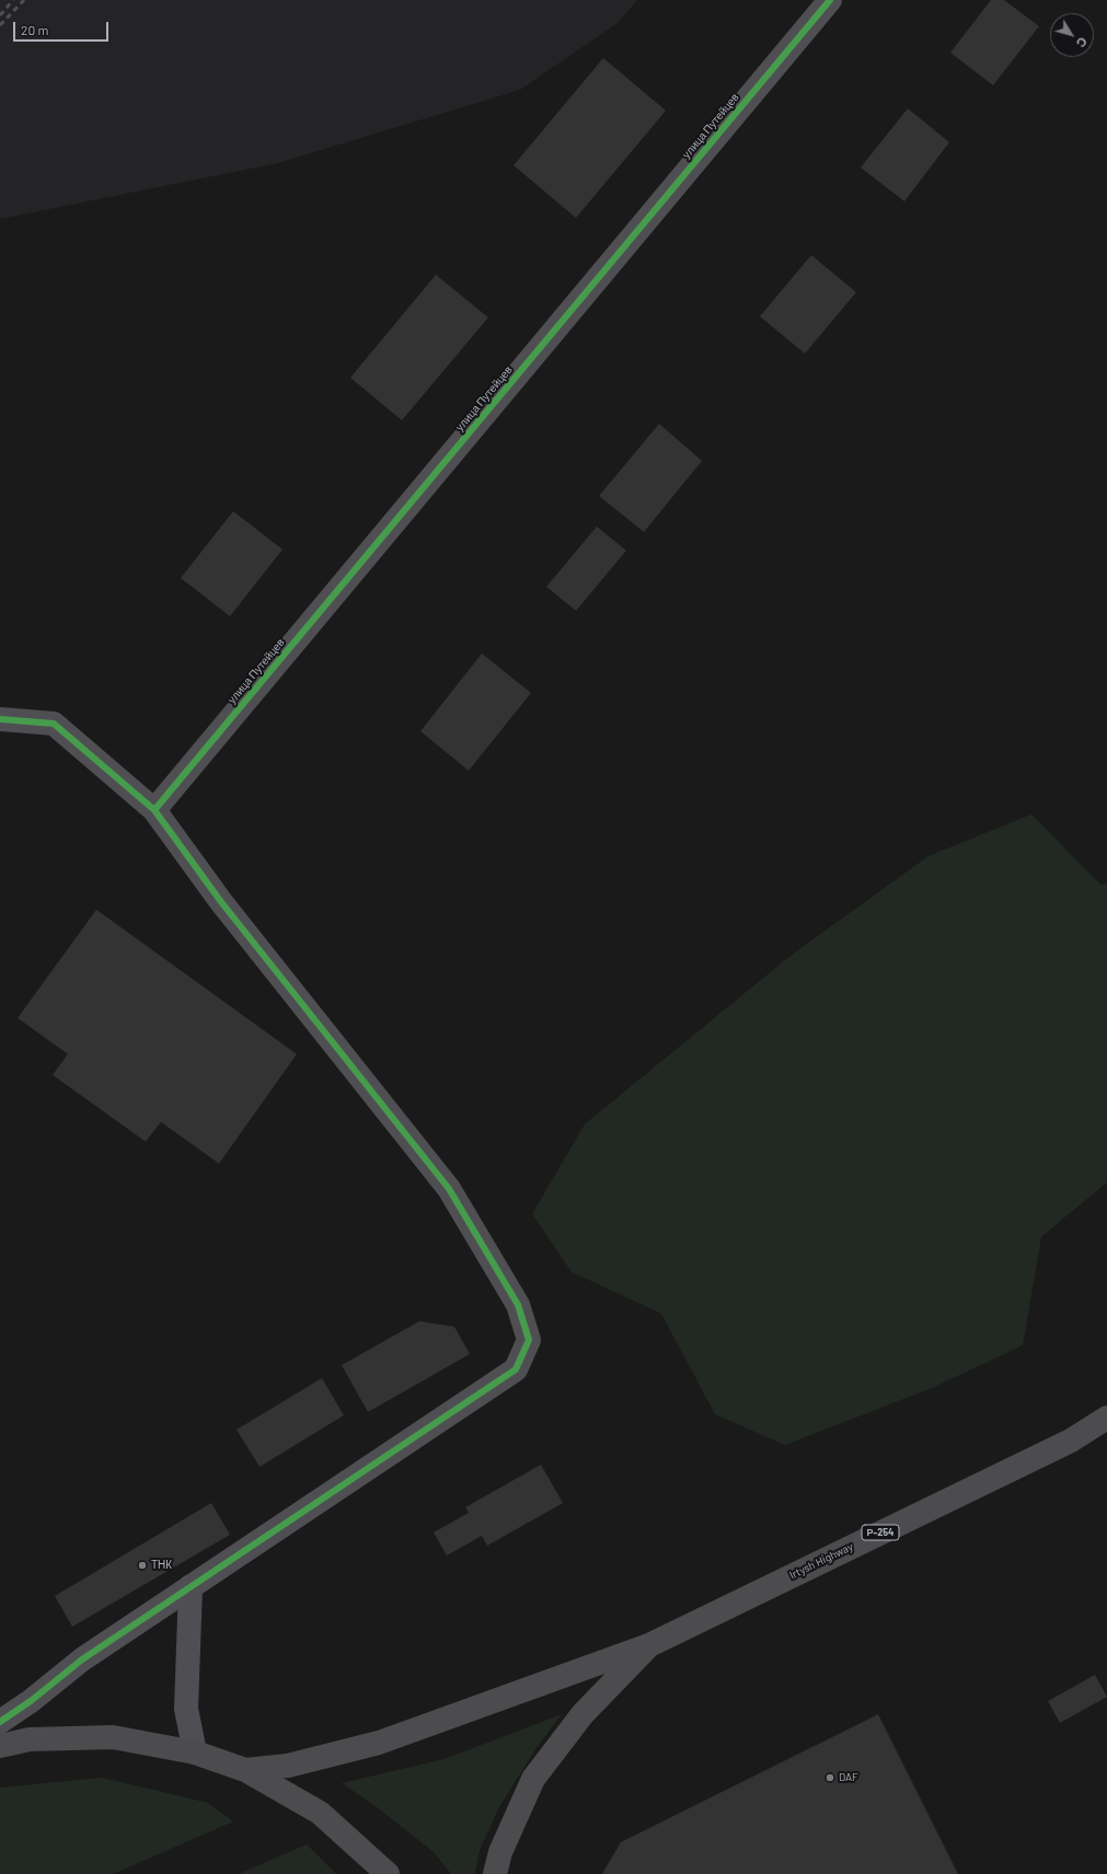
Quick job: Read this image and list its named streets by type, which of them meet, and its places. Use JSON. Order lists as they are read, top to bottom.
{
  "streets": {
    "highway": ["Р-254", "Irtysh Highway"],
    "street": ["улица Путейцев"]
  },
  "places": ["ТНК", "DAF"],
  "scale_bar": "20 m",
  "north": "bottom right"
}
